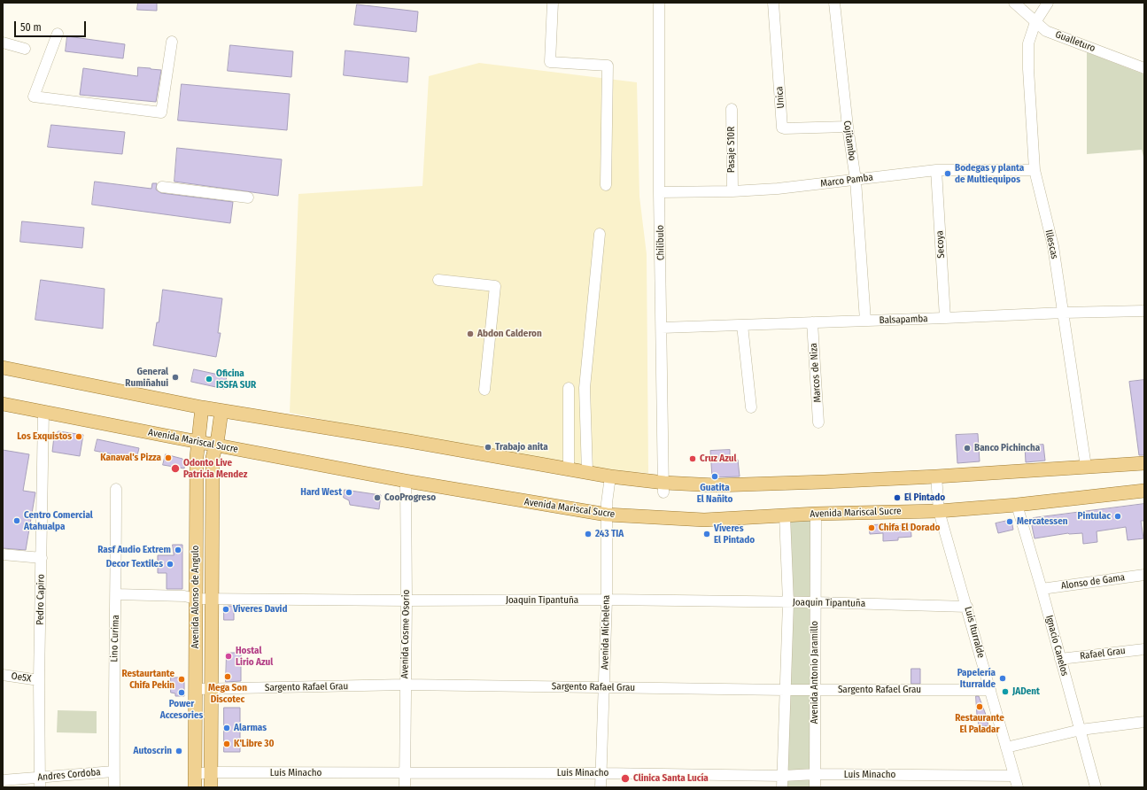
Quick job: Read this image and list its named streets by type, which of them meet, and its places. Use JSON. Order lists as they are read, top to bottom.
{
  "streets": {
    "main road": ["Avenida Mariscal Sucre", "Avenida Alonso de Angulo"],
    "street": [
      "Gualleturo",
      "Unica",
      "Cojitambo",
      "Pasaje S10R",
      "Marco Pamba",
      "Chilibulo",
      "Secoya",
      "Illescas",
      "Balsapamba",
      "Marcos de Niza",
      "Alonso de Gama",
      "Pedro Capiro",
      "Joaquin Tipantuña",
      "Avenida Michelena",
      "Luis Iturralde",
      "Avenida Cosme Osorio",
      "Lino Curima",
      "Ignacio Canelos",
      "Rafael Grau",
      "Avenida Antonio Jaramillo",
      "Oe5X",
      "Sargento Rafael Grau",
      "Luis Minacho",
      "Andres Cordoba"
    ]
  },
  "crossings": [
    ["Gualleturo", "Illescas"],
    ["Unica", "Cojitambo"],
    ["Cojitambo", "Marco Pamba"],
    ["Cojitambo", "Balsapamba"],
    ["Pasaje S10R", "Marco Pamba"],
    ["Marco Pamba", "Chilibulo"],
    ["Marco Pamba", "Secoya"],
    ["Marco Pamba", "Illescas"],
    ["Chilibulo", "Balsapamba"],
    ["Secoya", "Balsapamba"],
    ["Illescas", "Balsapamba"],
    ["Balsapamba", "Marcos de Niza"],
    ["Avenida Mariscal Sucre", "Avenida Alonso de Angulo"],
    ["Avenida Mariscal Sucre", "Pedro Capiro"],
    ["Avenida Mariscal Sucre", "Avenida Michelena"],
    ["Avenida Mariscal Sucre", "Luis Iturralde"],
    ["Avenida Mariscal Sucre", "Avenida Cosme Osorio"],
    ["Avenida Mariscal Sucre", "Ignacio Canelos"],
    ["Avenida Mariscal Sucre", "Avenida Antonio Jaramillo"],
    ["Alonso de Gama", "Ignacio Canelos"],
    ["Avenida Alonso de Angulo", "Joaquin Tipantuña"],
    ["Avenida Alonso de Angulo", "Sargento Rafael Grau"],
    ["Avenida Alonso de Angulo", "Luis Minacho"],
    ["Pedro Capiro", "Oe5X"],
    ["Pedro Capiro", "Andres Cordoba"],
    ["Joaquin Tipantuña", "Avenida Michelena"],
    ["Joaquin Tipantuña", "Luis Iturralde"],
    ["Joaquin Tipantuña", "Avenida Cosme Osorio"],
    ["Joaquin Tipantuña", "Lino Curima"],
    ["Joaquin Tipantuña", "Avenida Antonio Jaramillo"],
    ["Avenida Michelena", "Sargento Rafael Grau"],
    ["Avenida Michelena", "Luis Minacho"],
    ["Luis Iturralde", "Sargento Rafael Grau"],
    ["Luis Iturralde", "Luis Minacho"],
    ["Avenida Cosme Osorio", "Sargento Rafael Grau"],
    ["Avenida Cosme Osorio", "Luis Minacho"],
    ["Lino Curima", "Andres Cordoba"],
    ["Ignacio Canelos", "Rafael Grau"],
    ["Avenida Antonio Jaramillo", "Sargento Rafael Grau"],
    ["Avenida Antonio Jaramillo", "Luis Minacho"]
  ],
  "places": [
    "Bodegas y planta de Multiequipos",
    "Abdon Calderon",
    "General Rumiñahui",
    "Oficina ISSFA SUR",
    "Los Exquistos",
    "Trabajo anita",
    "Banco Pichincha",
    "Kanaval's Pizza",
    "Cruz Azul",
    "Odonto Live Patricia Mendez",
    "Guatita El Nañito",
    "Hard West",
    "CooProgreso",
    "El Pintado",
    "Pintulac",
    "Centro Comercial Atahualpa",
    "Mercatessen",
    "Chifa El Dorado",
    "243 TIA",
    "Víveres El Pintado",
    "Rasf Audio Extrem",
    "Decor Textiles",
    "Viveres David",
    "Hostal Lirio Azul",
    "Mega Son Discotec",
    "Papelería Iturralde",
    "Restaurtante Chifa Pekin",
    "JADent",
    "Power Accesories",
    "Restaurante El Paladar",
    "Alarmas",
    "K'Libre 30",
    "Autoscrin",
    "Clinica Santa Lucía"
  ],
  "scale_bar": "50 m"
}
